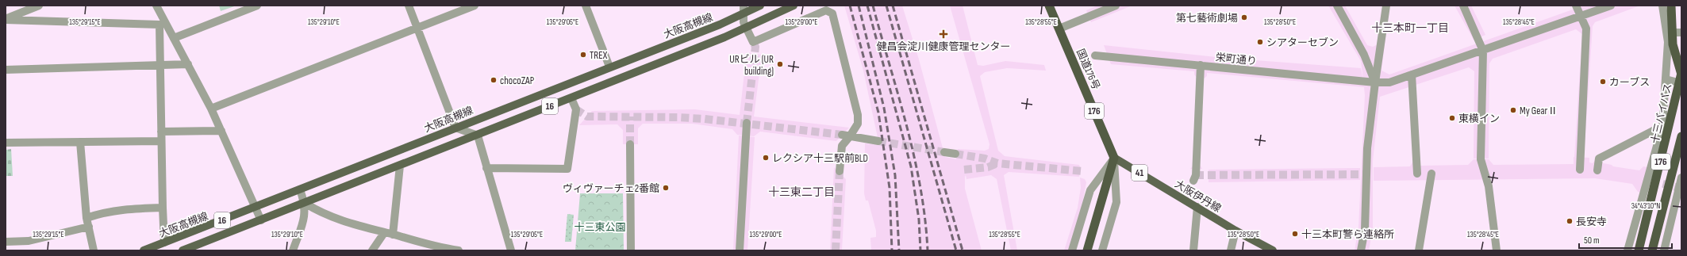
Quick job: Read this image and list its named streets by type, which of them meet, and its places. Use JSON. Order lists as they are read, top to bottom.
{
  "streets": {
    "highway": ["国道176号", "176", "十三バイパス"],
    "main road": [
      "大阪高槻線",
      "16",
      "41",
      "大阪伊丹線"
    ],
    "street": ["栄町通り"]
  },
  "crossings": [
    ["国道176号", "大阪伊丹線"],
    ["176", "十三バイパス"]
  ],
  "districts": ["十三本町一丁目", "十三東二丁目"],
  "parks": ["十三東公園"],
  "places": {
    "other": [
      "第七藝術劇場",
      "シアターセブン",
      "TREX",
      "URビル (UR building)",
      "chocoZAP",
      "カーブス",
      "My GearⅡ",
      "東横イン",
      "レクシア十三駅前BLD",
      "ヴィヴァーチェ2番館",
      "長安寺",
      "十三本町警ら連絡所"
    ],
    "health": ["健昌会淀川健康管理センター"]
  },
  "scale_bar": "50 m",
  "coordinates": [
    "135°29'15\"E",
    "135°29'10\"E",
    "135°29'05\"E",
    "135°29'00\"E",
    "135°28'55\"E",
    "135°28'50\"E",
    "135°28'45\"E",
    "34°43'10\"N"
  ]
}
